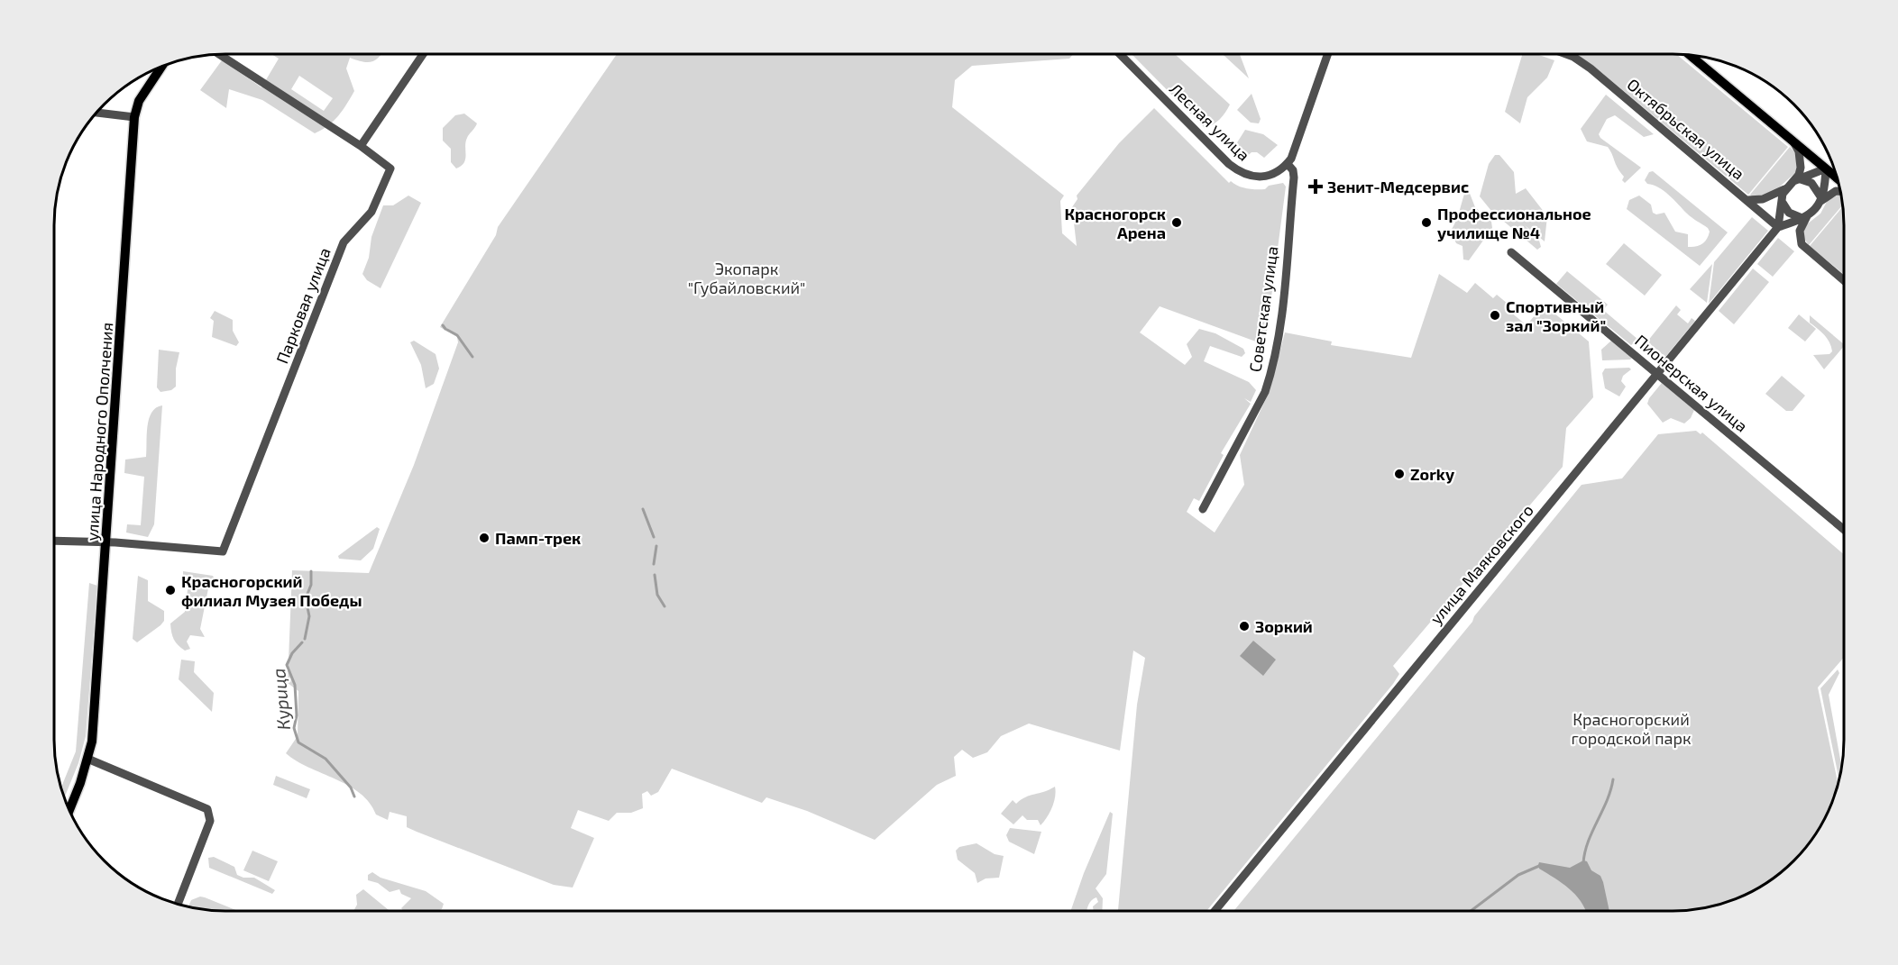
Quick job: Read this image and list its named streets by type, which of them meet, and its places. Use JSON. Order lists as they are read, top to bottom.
{
  "streets": {
    "main road": ["улица Народного Ополчения"],
    "street": [
      "Лесная улица",
      "Октябрьская улица",
      "Парковая улица",
      "Советская улица",
      "Пионерская улица",
      "улица Маяковского"
    ]
  },
  "crossings": [
    ["Лесная улица", "Советская улица"],
    ["Октябрьская улица", "улица Маяковского"],
    ["Парковая улица", "улица Народного Ополчения"],
    ["Пионерская улица", "улица Маяковского"]
  ],
  "water": ["Курица"],
  "parks": ["Экопарк \"Губайловский\"", "Красногорский городской парк"],
  "places": {
    "health": ["Зенит-Медсервис"],
    "other": [
      "Красногорск Арена",
      "Профессиональное училище №4",
      "Спортивный зал \"Зоркий\"",
      "Zorky",
      "Памп-трек",
      "Красногорский филиал Музея Победы",
      "Зоркий"
    ]
  }
}
